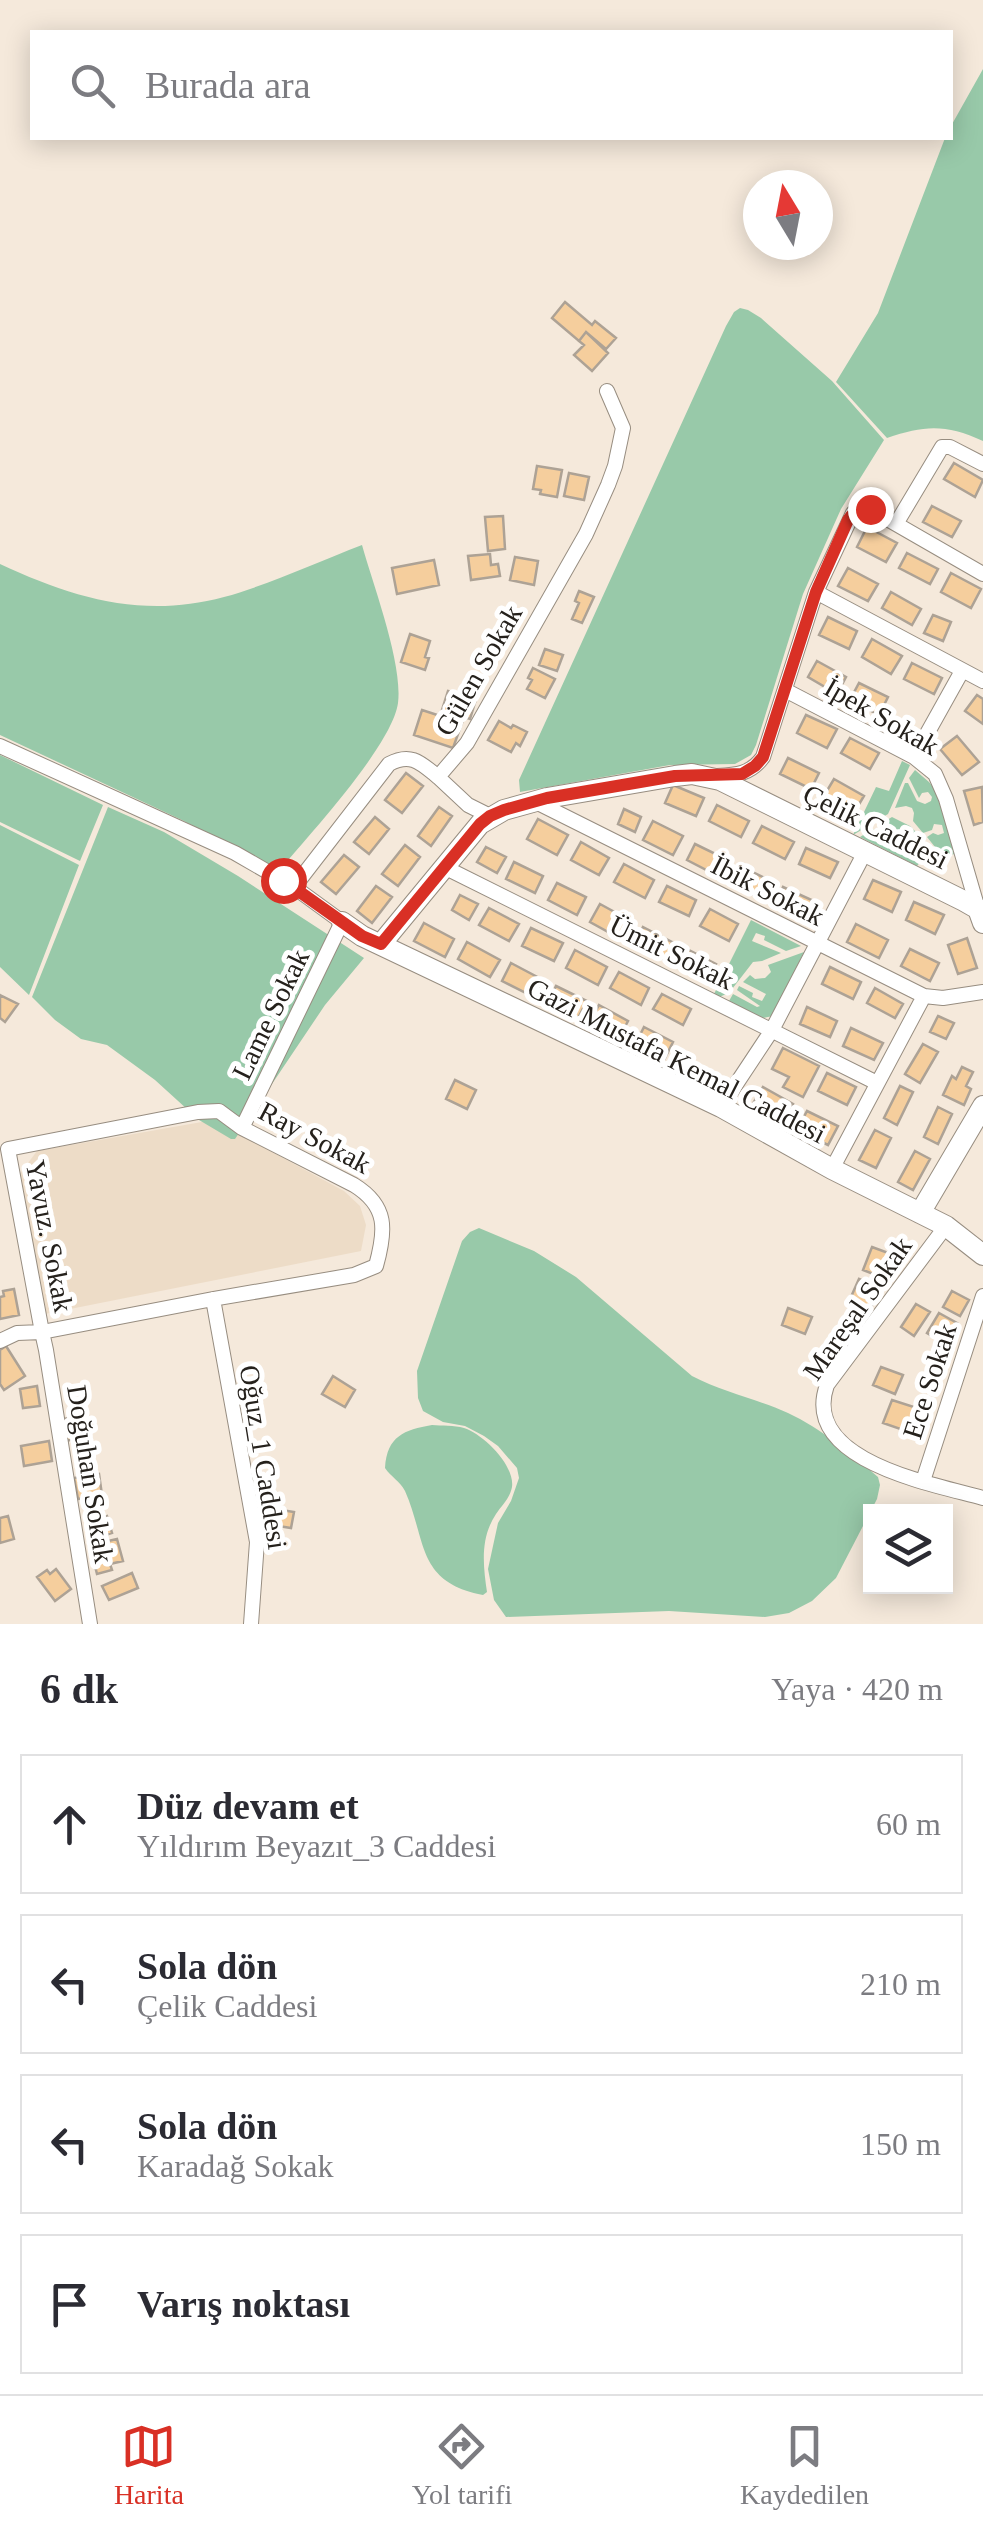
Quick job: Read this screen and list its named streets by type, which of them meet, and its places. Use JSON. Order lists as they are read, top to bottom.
{
  "streets": {
    "street": [
      "Gülen Sokak",
      "İpek Sokak",
      "Çelik Caddesi",
      "İbik Sokak",
      "Ümit Sokak",
      "Lame Sokak",
      "Gazi Mustafa Kemal Caddesi",
      "Ray Sokak",
      "Yavuz. Sokak",
      "Mareşal Sokak",
      "Ece Sokak",
      "Oğuz_1 Caddesi",
      "Doğuhan Sokak"
    ]
  },
  "crossings": [
    ["İpek Sokak", "Çelik Caddesi"],
    ["Çelik Caddesi", "İbik Sokak"],
    ["Lame Sokak", "Gazi Mustafa Kemal Caddesi"],
    ["Lame Sokak", "Ray Sokak"],
    ["Gazi Mustafa Kemal Caddesi", "Mareşal Sokak"],
    ["Ray Sokak", "Yavuz. Sokak"],
    ["Ray Sokak", "Oğuz_1 Caddesi"],
    ["Ray Sokak", "Doğuhan Sokak"],
    ["Yavuz. Sokak", "Doğuhan Sokak"],
    ["Mareşal Sokak", "Ece Sokak"]
  ],
  "north": "top",
  "page": {
    "search": "Burada ara",
    "heading": ["6 dk", "Yaya · 420 m"],
    "list": [
      ["Düz devam et", "Yıldırım Beyazıt_3 Caddesi", "60 m"],
      ["Sola dön", "Çelik Caddesi", "210 m"],
      ["Sola dön", "Karadağ Sokak", "150 m"],
      "Varış noktası"
    ],
    "nav": ["Harita", "Yol tarifi", "Kaydedilen"]
  }
}
